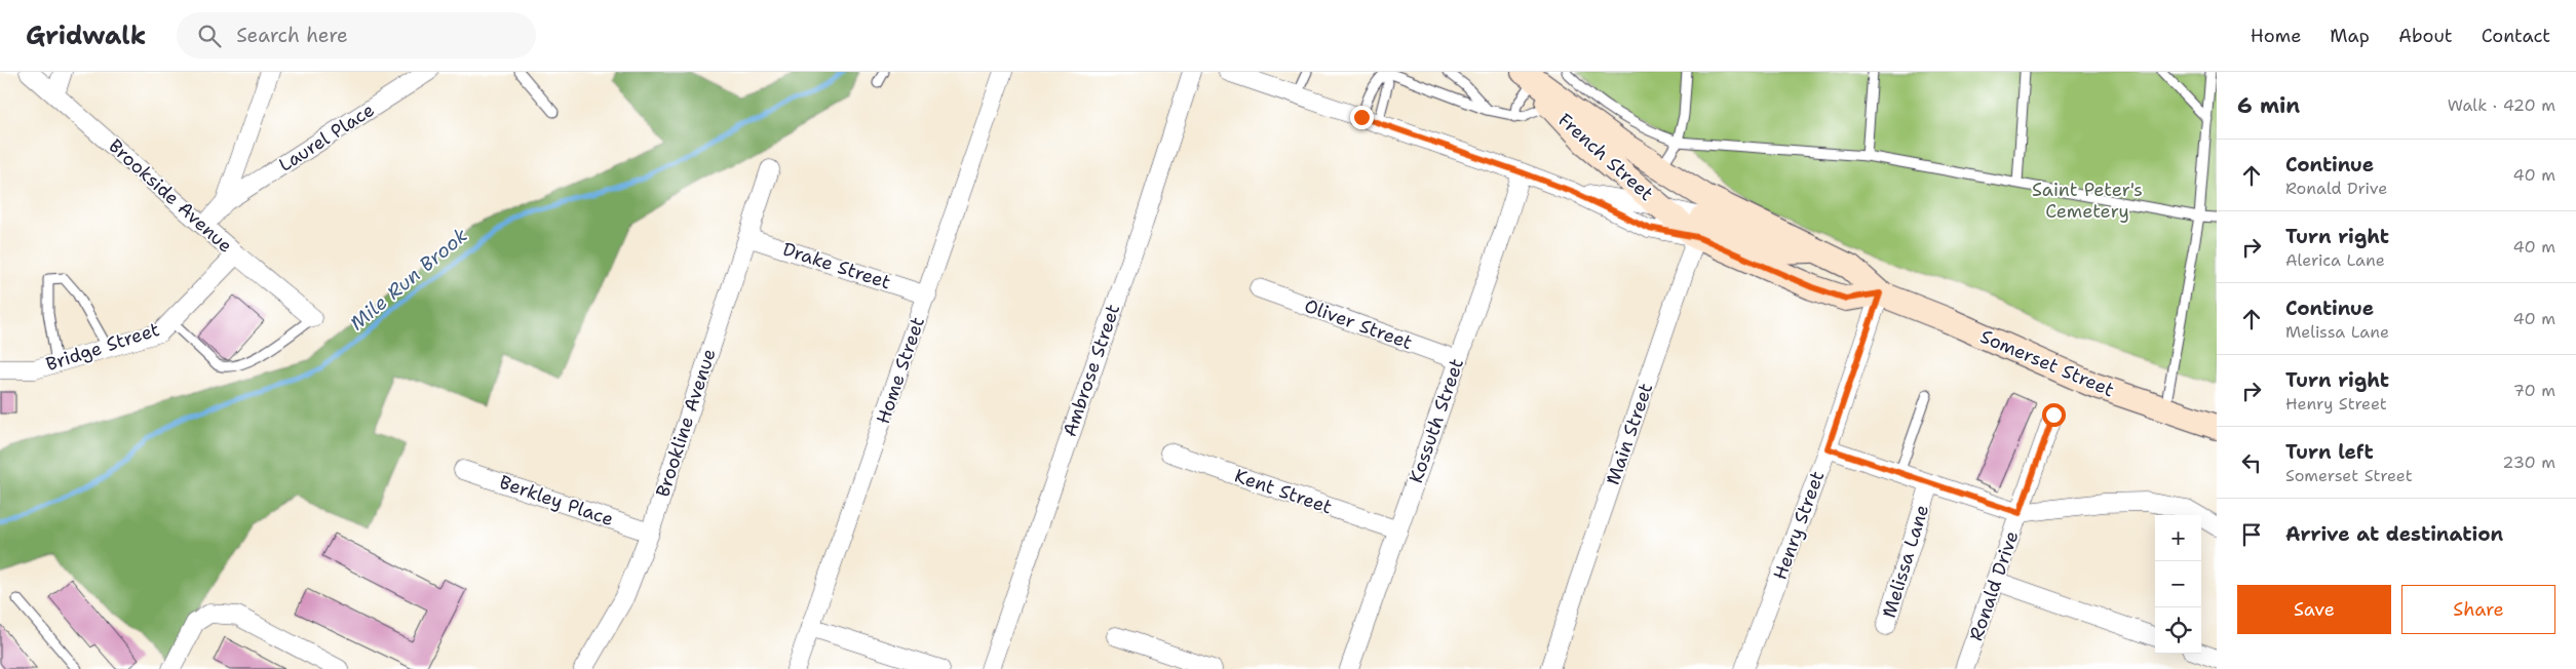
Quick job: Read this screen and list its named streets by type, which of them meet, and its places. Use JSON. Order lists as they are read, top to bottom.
{
  "streets": {
    "main road": ["French Street", "Somerset Street"],
    "street": [
      "Laurel Place",
      "Brookside Avenue",
      "Drake Street",
      "Oliver Street",
      "Bridge Street",
      "Home Street",
      "Ambrose Street",
      "Kossuth Street",
      "Brookline Avenue",
      "Main Street",
      "Kent Street",
      "Berkley Place",
      "Henry Street",
      "Melissa Lane",
      "Ronald Drive"
    ]
  },
  "crossings": [
    ["French Street", "Somerset Street"],
    ["French Street", "Main Street"],
    ["Brookside Avenue", "Bridge Street"],
    ["Drake Street", "Home Street"],
    ["Drake Street", "Brookline Avenue"],
    ["Oliver Street", "Kossuth Street"],
    ["Somerset Street", "Kossuth Street"],
    ["Somerset Street", "Main Street"],
    ["Somerset Street", "Henry Street"],
    ["Kossuth Street", "Kent Street"],
    ["Brookline Avenue", "Berkley Place"],
    ["Henry Street", "Melissa Lane"]
  ],
  "water": ["Mile Run Brook"],
  "parks": ["Saint Peter's Cemetery"],
  "page": {
    "header": "Gridwalk",
    "search": "Search here",
    "nav": [
      "Home",
      "Map",
      "About",
      "Contact"
    ],
    "heading": ["6 min", "Walk · 420 m"],
    "list": [
      ["Continue", "Ronald Drive", "40 m"],
      ["Turn right", "Alerica Lane", "40 m"],
      ["Continue", "Melissa Lane", "40 m"],
      ["Turn right", "Henry Street", "70 m"],
      ["Turn left", "Somerset Street", "230 m"],
      "Arrive at destination"
    ],
    "map_buttons": ["+", "−"],
    "buttons": ["Save", "Share"]
  }
}
